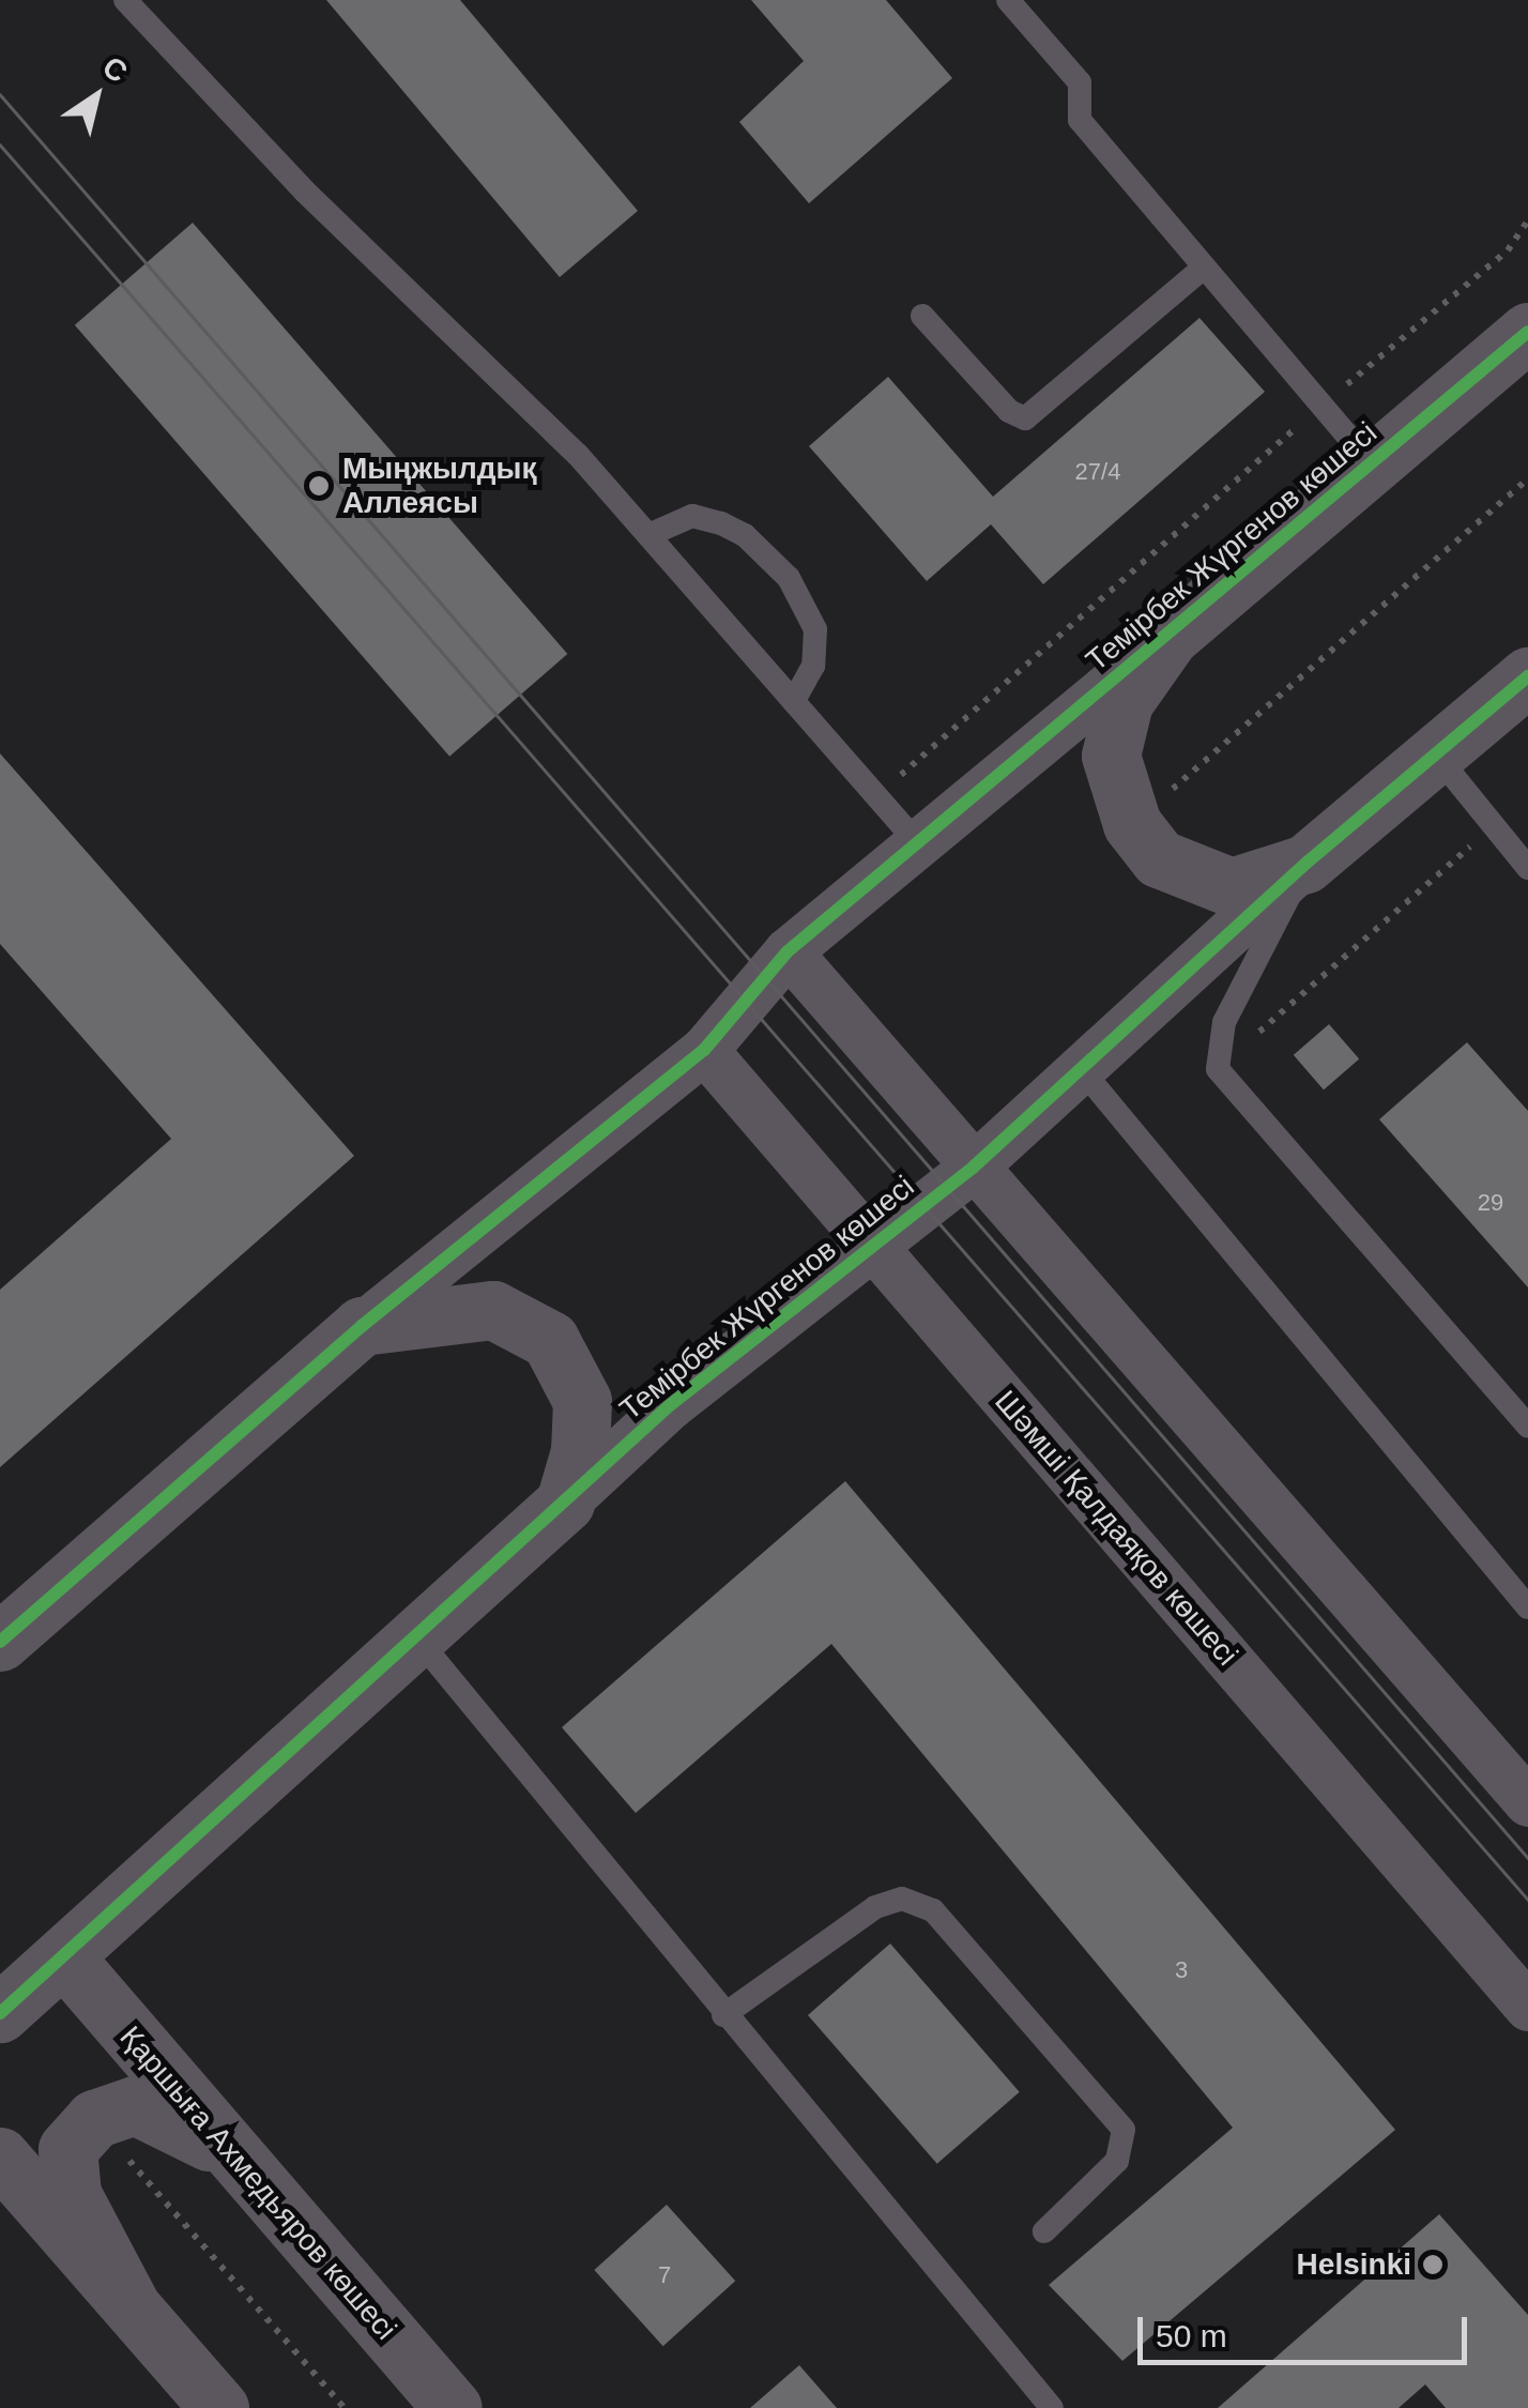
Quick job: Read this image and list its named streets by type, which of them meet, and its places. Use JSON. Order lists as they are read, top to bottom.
{
  "streets": {
    "street": ["Темірбек Жүргенов көшесі", "Шәмші Қалдаяқов көшесі", "Қаршыға Ахмедьяров көшесі"]
  },
  "crossings": [
    ["Темірбек Жүргенов көшесі", "Шәмші Қалдаяқов көшесі"],
    ["Темірбек Жүргенов көшесі", "Қаршыға Ахмедьяров көшесі"]
  ],
  "places": ["Мыңжылдық Аллеясы", "Helsinki"],
  "house_numbers": [
    "27/4",
    "29",
    "3",
    "7"
  ],
  "scale_bar": "50 m",
  "north": "top right"
}
